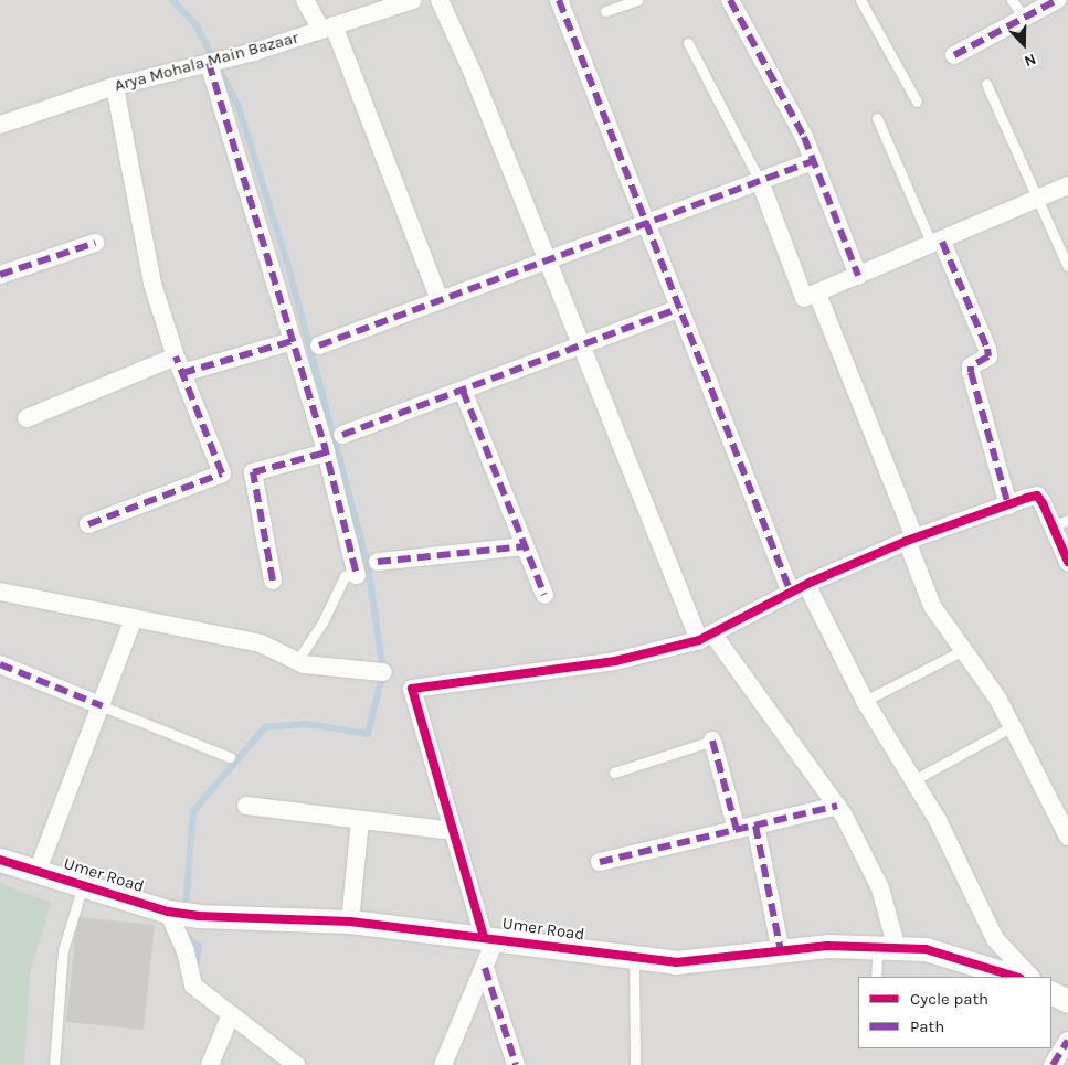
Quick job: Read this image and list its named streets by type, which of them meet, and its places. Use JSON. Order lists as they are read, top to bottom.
{
  "streets": {
    "street": ["Arya Mohala Main Bazaar", "Umer Road"]
  },
  "legend": ["Cycle path", "Path"],
  "north": "bottom"
}
